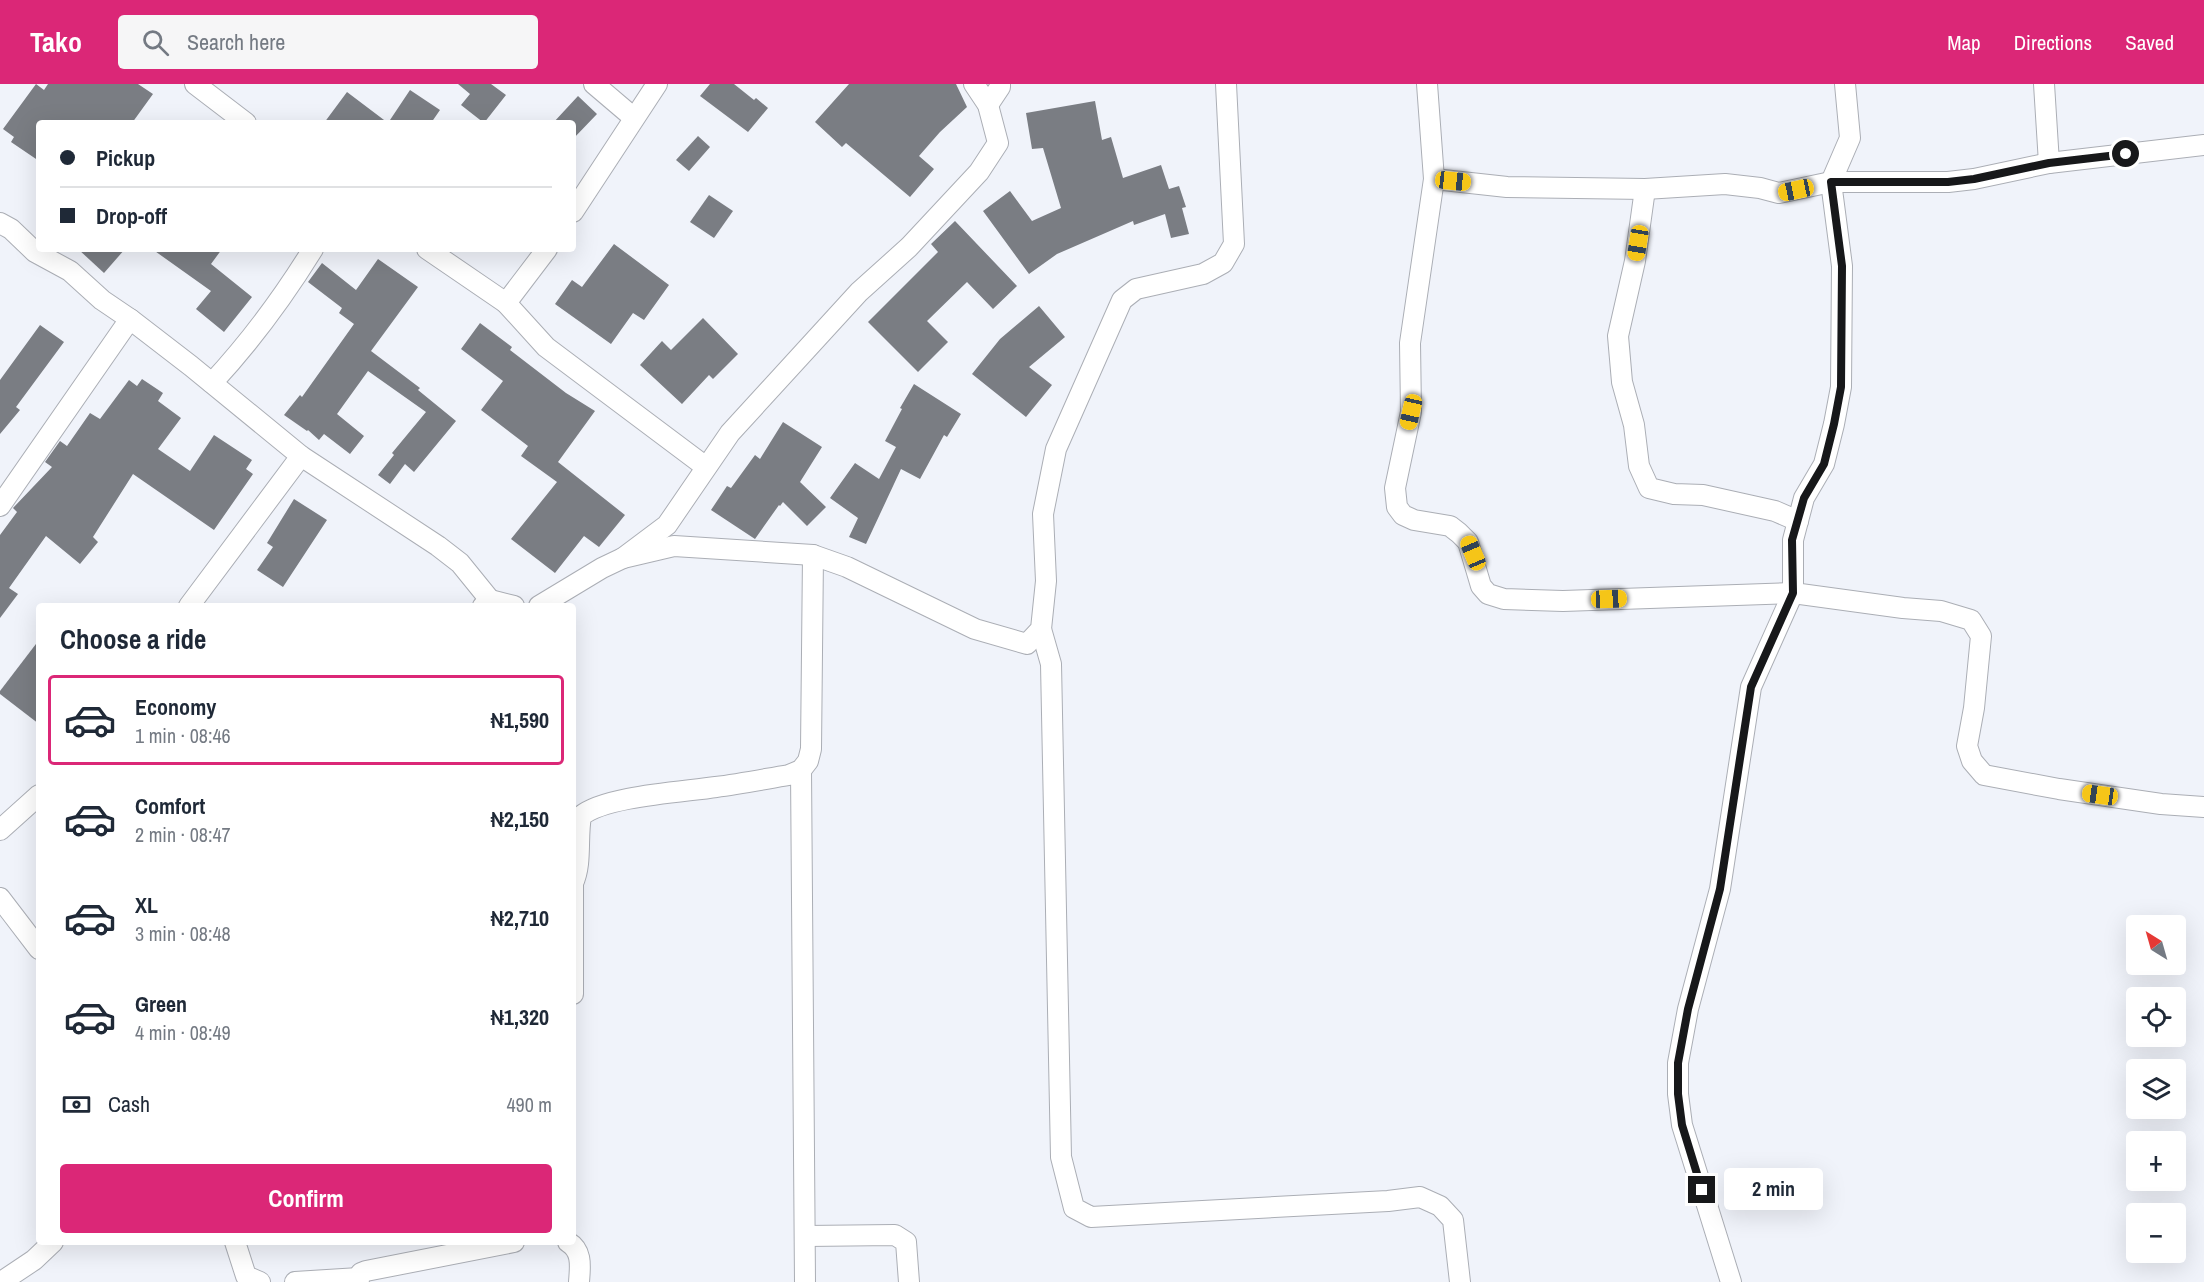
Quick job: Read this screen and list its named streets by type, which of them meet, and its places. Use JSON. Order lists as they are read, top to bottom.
{
  "north": "top left",
  "page": {
    "header": "Tako",
    "search": "Search here",
    "nav": ["Map", "Directions", "Saved"],
    "banner": ["Pickup", "Drop-off"],
    "heading": "Choose a ride",
    "list": [
      {
        "name": "Economy",
        "note": "1 min · 08:46",
        "value": "₦1,590"
      },
      {
        "name": "Comfort",
        "note": "2 min · 08:47",
        "value": "₦2,150"
      },
      {
        "name": "XL",
        "note": "3 min · 08:48",
        "value": "₦2,710"
      },
      {
        "name": "Green",
        "note": "4 min · 08:49",
        "value": "₦1,320"
      }
    ],
    "map_buttons": ["+", "−"],
    "pay": ["Cash", "490 m"],
    "buttons": "Confirm",
    "bubble": "2 min"
  }
}
